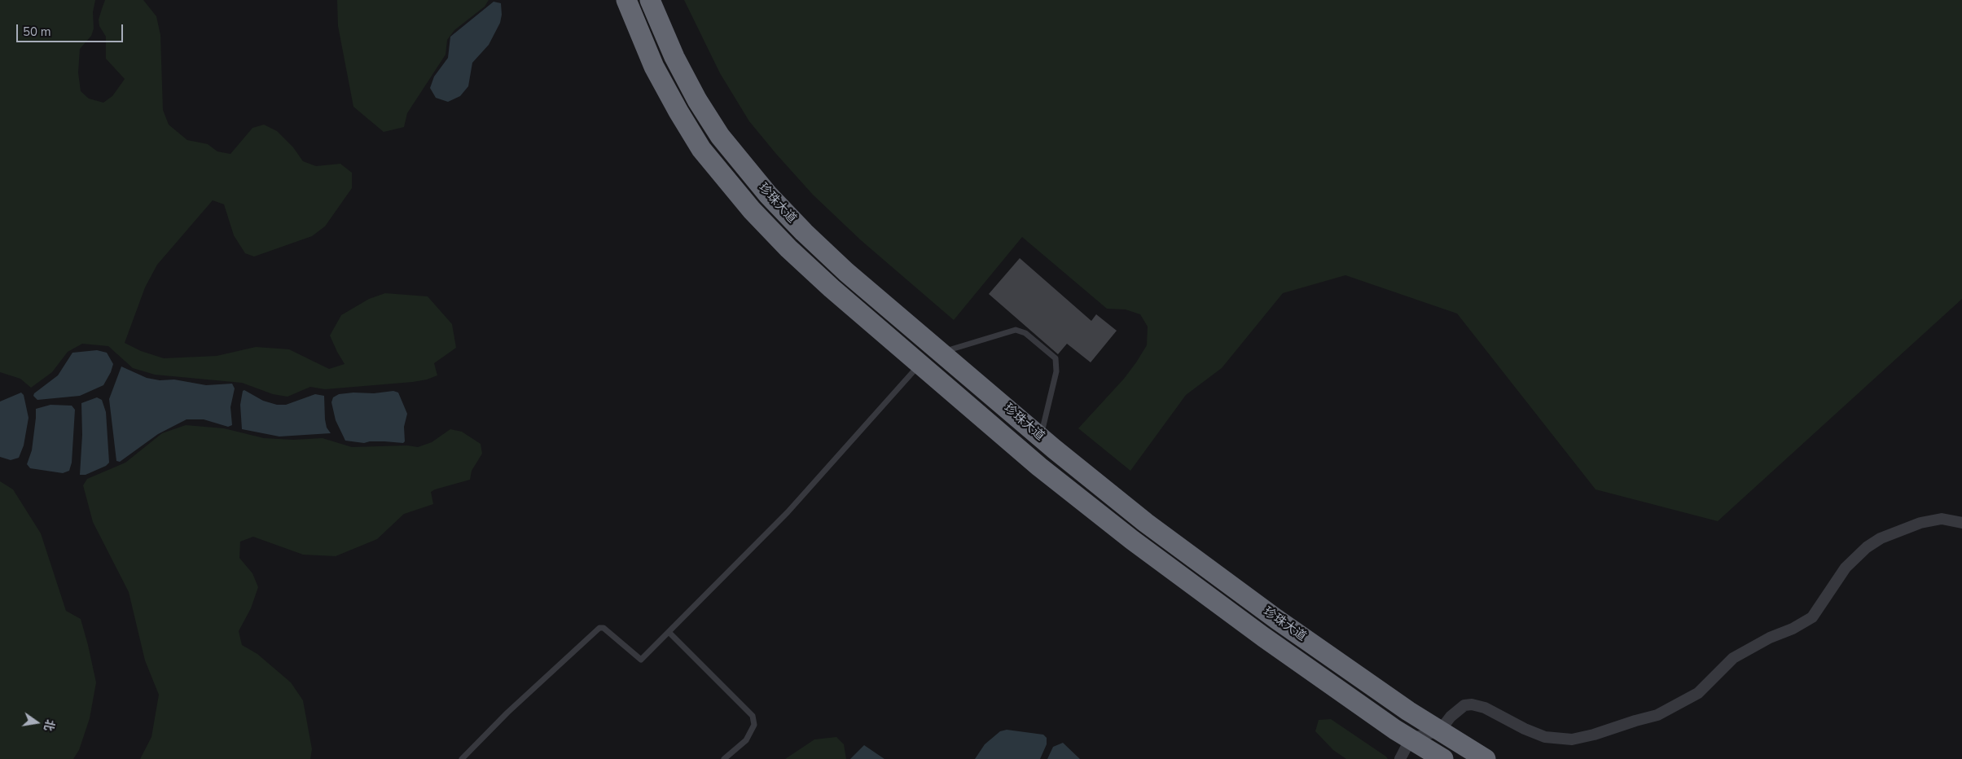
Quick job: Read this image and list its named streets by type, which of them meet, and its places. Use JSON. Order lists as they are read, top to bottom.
{
  "streets": {
    "highway": ["珍珠大道"]
  },
  "scale_bar": "50 m",
  "north": "right"
}
